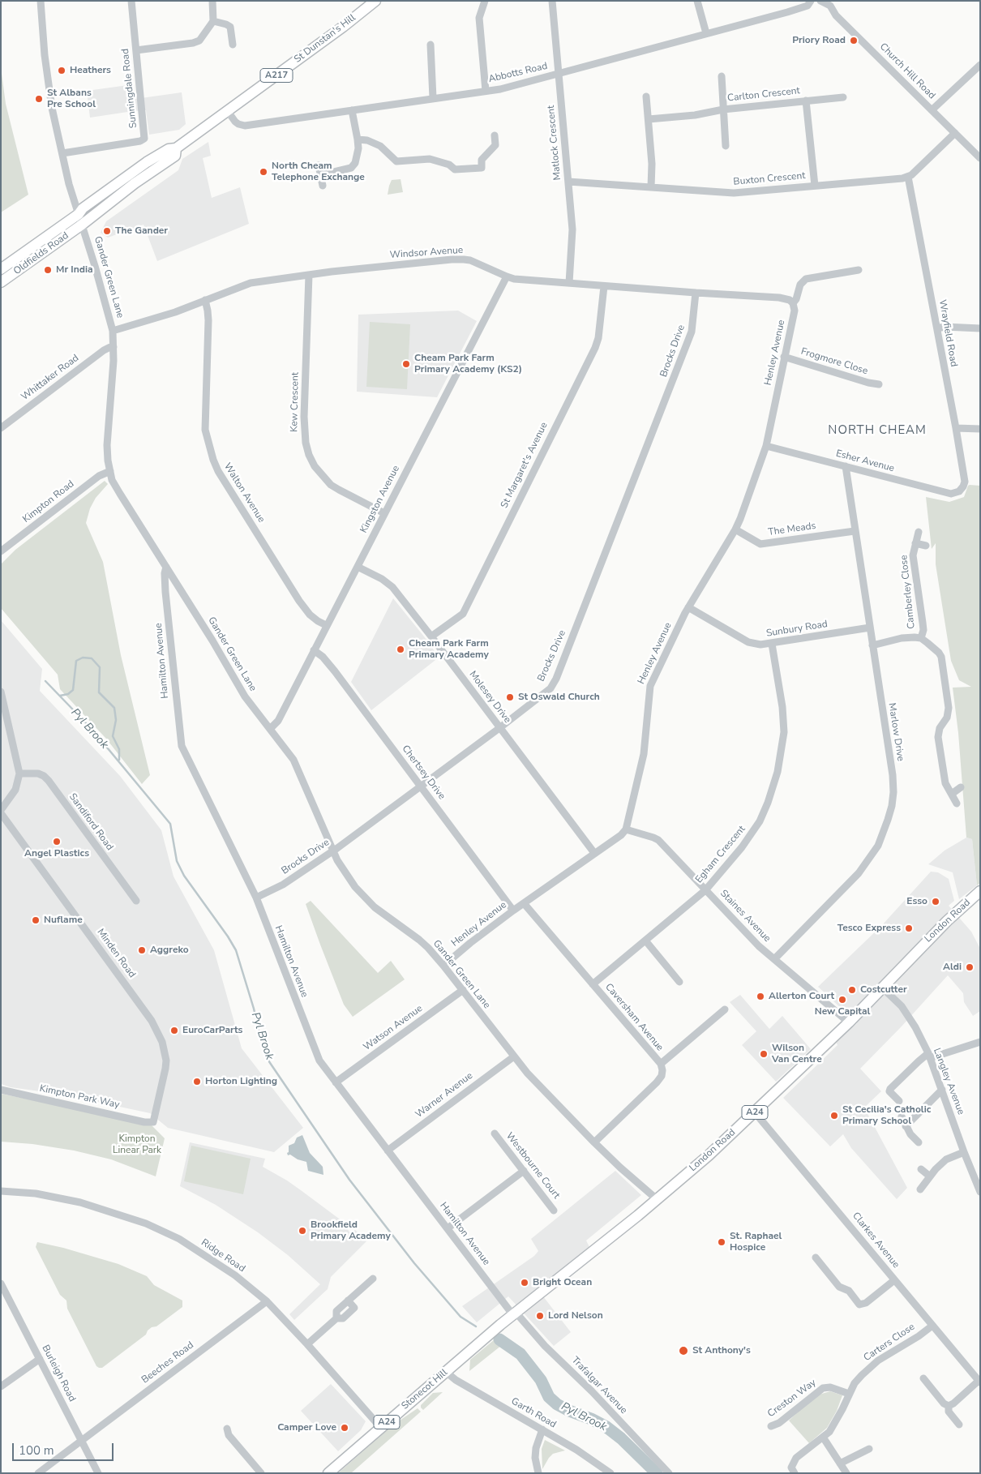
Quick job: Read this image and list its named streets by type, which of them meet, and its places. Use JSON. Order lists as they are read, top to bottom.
{
  "streets": {
    "highway": [
      "St Dunstan's Hill",
      "A217",
      "Oldfields Road",
      "London Road",
      "A24",
      "Stonecot Hill"
    ],
    "street": [
      "Church Hill Road",
      "Abbotts Road",
      "Sunningdale Road",
      "Carlton Crescent",
      "Matlock Crescent",
      "Buxton Crescent",
      "Windsor Avenue",
      "Gander Green Lane",
      "Wrayfield Road",
      "Brocks Drive",
      "Henley Avenue",
      "Frogmore Close",
      "Whittaker Road",
      "Kew Crescent",
      "Esher Avenue",
      "St Margaret's Avenue",
      "Walton Avenue",
      "Kingston Avenue",
      "Kimpton Road",
      "The Meads",
      "Camberley Close",
      "Sunbury Road",
      "Hamilton Avenue",
      "Molesey Drive",
      "Marlow Drive",
      "Chertsey Drive",
      "Sandiford Road",
      "Egham Crescent",
      "Staines Avenue",
      "Minden Road",
      "Caversham Avenue",
      "Watson Avenue",
      "Langley Avenue",
      "Warner Avenue",
      "Kimpton Park Way",
      "Westbourne Court",
      "Clarkes Avenue",
      "Ridge Road",
      "Carters Close",
      "Beeches Road",
      "Burleigh Road",
      "Trafalgar Avenue",
      "Creston Way",
      "Garth Road"
    ]
  },
  "crossings": [
    ["St Dunstan's Hill", "Abbotts Road"],
    ["St Dunstan's Hill", "Oldfields Road"],
    ["St Dunstan's Hill", "Gander Green Lane"],
    ["Abbotts Road", "Matlock Crescent"],
    ["Sunningdale Road", "Gander Green Lane"],
    ["Carlton Crescent", "Buxton Crescent"],
    ["Matlock Crescent", "Buxton Crescent"],
    ["Matlock Crescent", "Windsor Avenue"],
    ["Buxton Crescent", "Wrayfield Road"],
    ["Windsor Avenue", "Gander Green Lane"],
    ["Windsor Avenue", "Brocks Drive"],
    ["Windsor Avenue", "Henley Avenue"],
    ["Windsor Avenue", "Kew Crescent"],
    ["Windsor Avenue", "St Margaret's Avenue"],
    ["Windsor Avenue", "Walton Avenue"],
    ["Windsor Avenue", "Kingston Avenue"],
    ["Oldfields Road", "Gander Green Lane"],
    ["Gander Green Lane", "Brocks Drive"],
    ["Gander Green Lane", "Henley Avenue"],
    ["Gander Green Lane", "Whittaker Road"],
    ["Gander Green Lane", "Kingston Avenue"],
    ["Gander Green Lane", "Kimpton Road"],
    ["Gander Green Lane", "Hamilton Avenue"],
    ["Gander Green Lane", "London Road"],
    ["Gander Green Lane", "Caversham Avenue"],
    ["Gander Green Lane", "Watson Avenue"],
    ["Gander Green Lane", "Warner Avenue"],
    ["Wrayfield Road", "Esher Avenue"],
    ["Brocks Drive", "Hamilton Avenue"],
    ["Brocks Drive", "Molesey Drive"],
    ["Brocks Drive", "Chertsey Drive"],
    ["Henley Avenue", "Frogmore Close"],
    ["Henley Avenue", "Esher Avenue"],
    ["Henley Avenue", "The Meads"],
    ["Henley Avenue", "Sunbury Road"],
    ["Henley Avenue", "Molesey Drive"],
    ["Henley Avenue", "Chertsey Drive"],
    ["Henley Avenue", "Staines Avenue"],
    ["Henley Avenue", "Caversham Avenue"],
    ["Kew Crescent", "Kingston Avenue"],
    ["Esher Avenue", "Marlow Drive"],
    ["St Margaret's Avenue", "Molesey Drive"],
    ["Walton Avenue", "Kingston Avenue"],
    ["Kingston Avenue", "Molesey Drive"],
    ["Kingston Avenue", "Chertsey Drive"],
    ["The Meads", "Marlow Drive"],
    ["Camberley Close", "Marlow Drive"],
    ["Sunbury Road", "Marlow Drive"],
    ["Sunbury Road", "Egham Crescent"],
    ["Hamilton Avenue", "London Road"],
    ["Hamilton Avenue", "Watson Avenue"],
    ["Hamilton Avenue", "Warner Avenue"],
    ["Hamilton Avenue", "Trafalgar Avenue"],
    ["Marlow Drive", "Staines Avenue"],
    ["Egham Crescent", "Staines Avenue"],
    ["Egham Crescent", "Caversham Avenue"],
    ["Staines Avenue", "London Road"],
    ["London Road", "Langley Avenue"],
    ["London Road", "Clarkes Avenue"],
    ["London Road", "Trafalgar Avenue"],
    ["London Road", "Stonecot Hill"],
    ["Minden Road", "Kimpton Park Way"],
    ["Clarkes Avenue", "Carters Close"],
    ["Ridge Road", "Beeches Road"],
    ["Ridge Road", "Stonecot Hill"],
    ["Carters Close", "Creston Way"],
    ["Beeches Road", "Burleigh Road"],
    ["Stonecot Hill", "Garth Road"]
  ],
  "districts": ["NORTH CHEAM"],
  "water": ["Pyl Brook"],
  "parks": ["Kimpton Linear Park"],
  "places": [
    "Priory Road",
    "Heathers",
    "St Albans Pre School",
    "North Cheam Telephone Exchange",
    "The Gander",
    "Mr India",
    "Cheam Park Farm Primary Academy (KS2)",
    "Cheam Park Farm Primary Academy",
    "St Oswald Church",
    "Angel Plastics",
    "Esso",
    "Nuflame",
    "Tesco Express",
    "Aggreko",
    "Aldi",
    "Costcutter",
    "Allerton Court",
    "New Capital",
    "EuroCarParts",
    "Wilson Van Centre",
    "Horton Lighting",
    "St Cecilia's Catholic Primary School",
    "Brookfield Primary Academy",
    "St. Raphael Hospice",
    "Bright Ocean",
    "Lord Nelson",
    "St Anthony's",
    "Camper Love"
  ],
  "scale_bar": "100 m"
}
